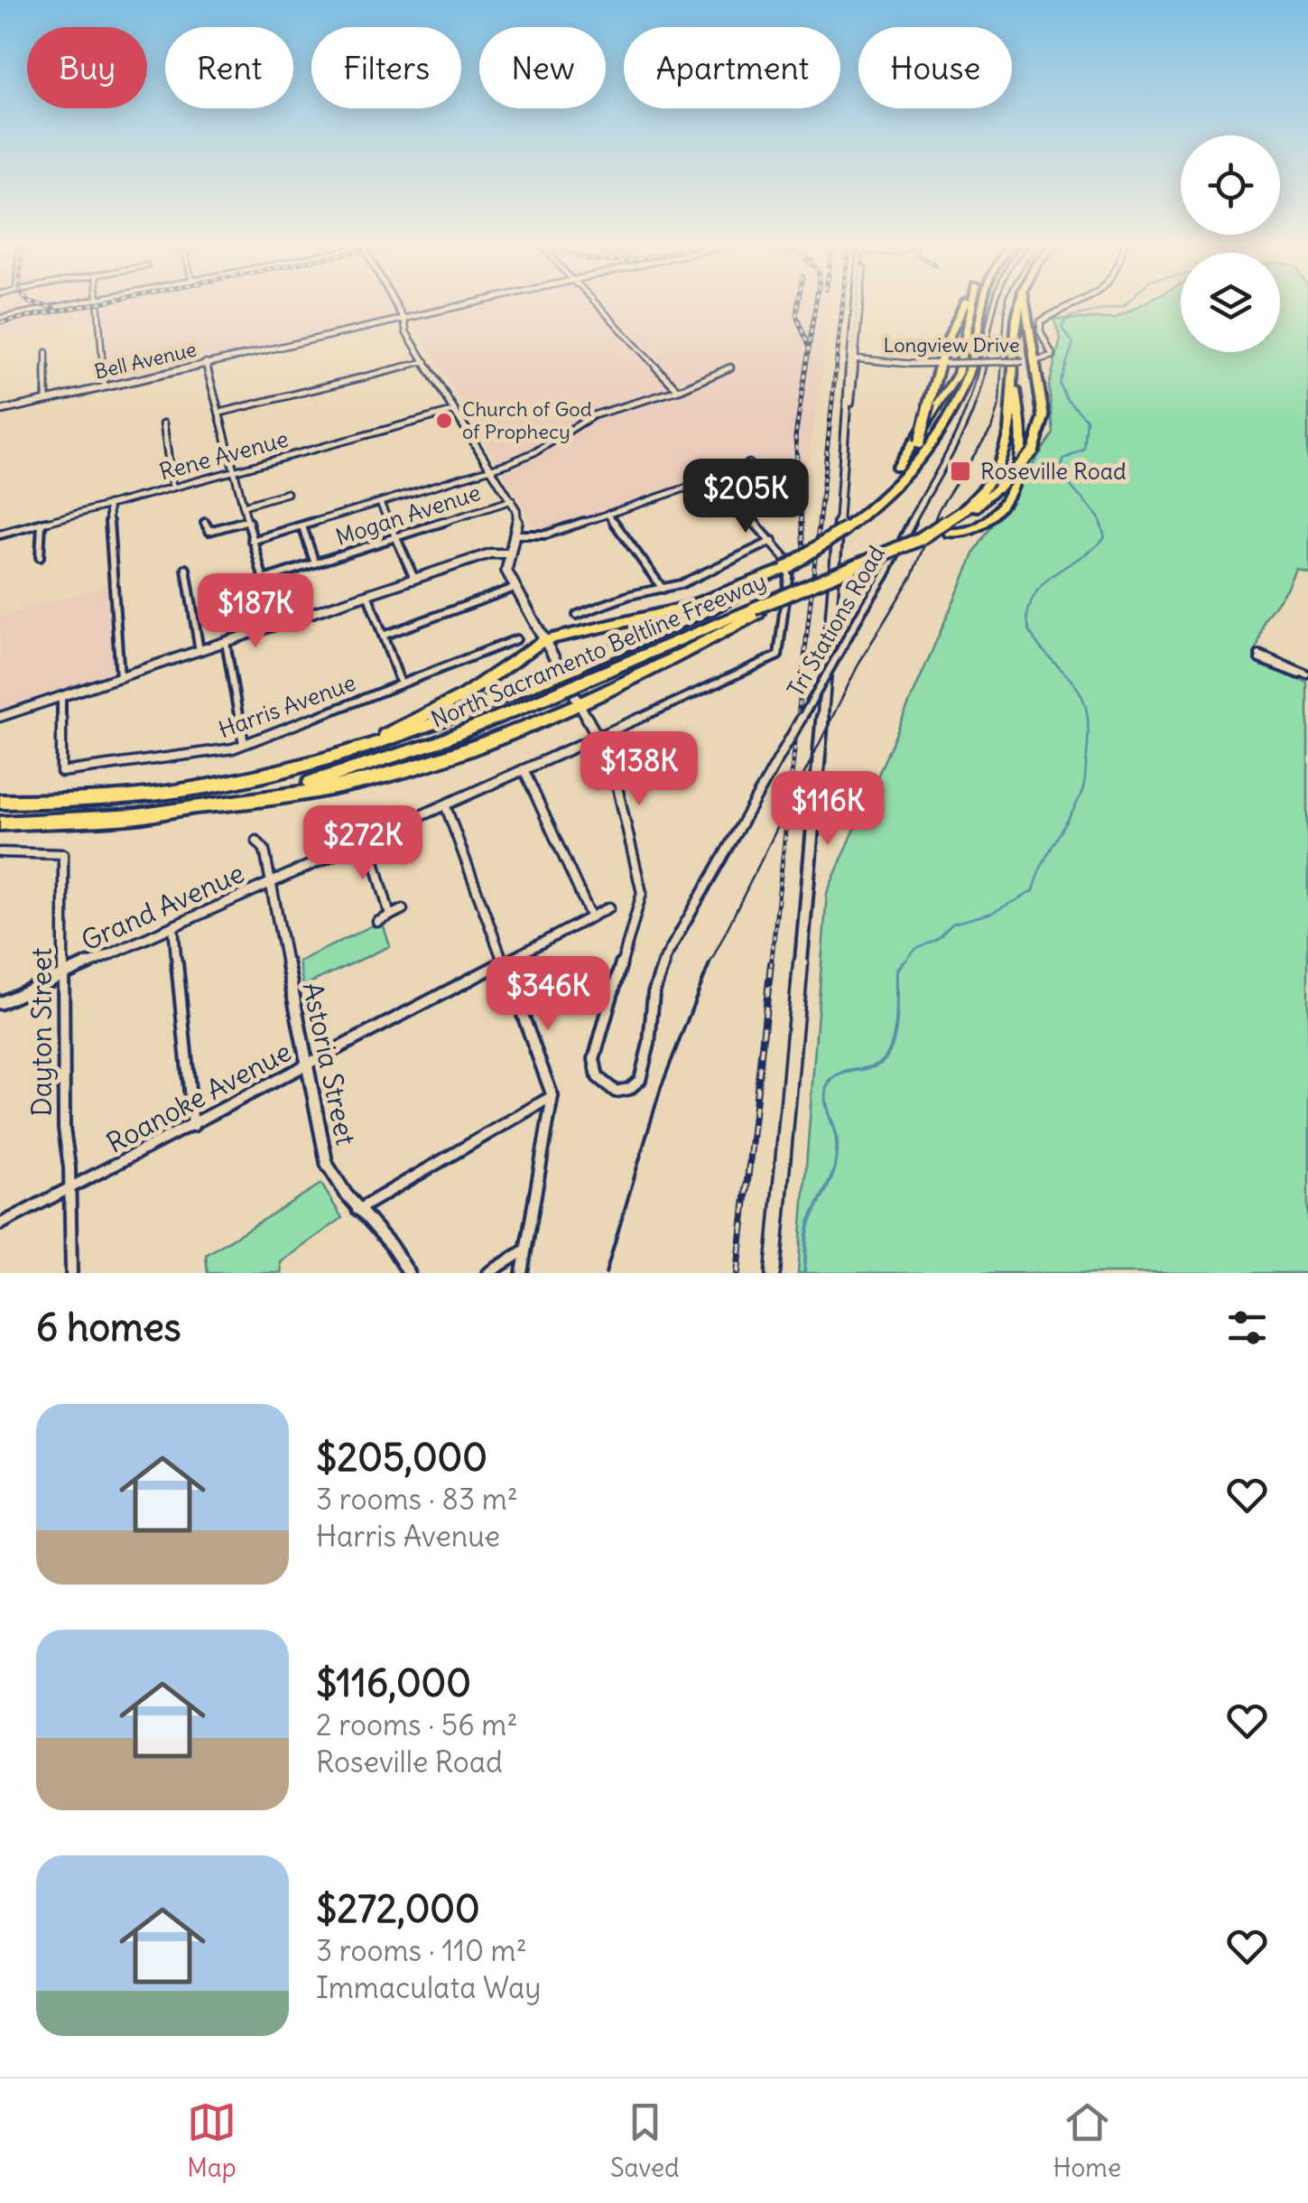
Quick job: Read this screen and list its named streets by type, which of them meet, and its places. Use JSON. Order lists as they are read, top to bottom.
{
  "streets": {
    "highway": ["North Sacramento Beltline Freeway"],
    "main road": ["Longview Drive", "Bell Avenue"],
    "street": [
      "Rene Avenue",
      "Mogan Avenue",
      "Tri Stations Road",
      "Harris Avenue",
      "Grand Avenue",
      "Dayton Street",
      "Astoria Street",
      "Roanoke Avenue"
    ]
  },
  "crossings": [
    ["Tri Stations Road", "Grand Avenue"],
    ["North Sacramento Beltline Freeway", "Grand Avenue"],
    ["Grand Avenue", "Dayton Street"],
    ["Grand Avenue", "Astoria Street"],
    ["Dayton Street", "Roanoke Avenue"],
    ["Astoria Street", "Roanoke Avenue"]
  ],
  "places": {
    "other": ["Church of God of Prophecy"],
    "transit": ["Roseville Road"]
  },
  "page": {
    "chip": [
      "Buy",
      "Rent",
      "Filters",
      "New",
      "Apartment",
      "House"
    ],
    "price": [
      "$205K",
      "$187K",
      "$138K",
      "$116K",
      "$272K",
      "$346K"
    ],
    "heading": "6 homes",
    "list": [
      {
        "name": "$205,000",
        "note": "3 rooms · 83 m² · Harris Avenue"
      },
      {
        "name": "$116,000",
        "note": "2 rooms · 56 m² · Roseville Road"
      },
      {
        "name": "$272,000",
        "note": "3 rooms · 110 m² · Immaculata Way"
      }
    ],
    "tabs": ["Map", "Saved", "Home"]
  }
}
